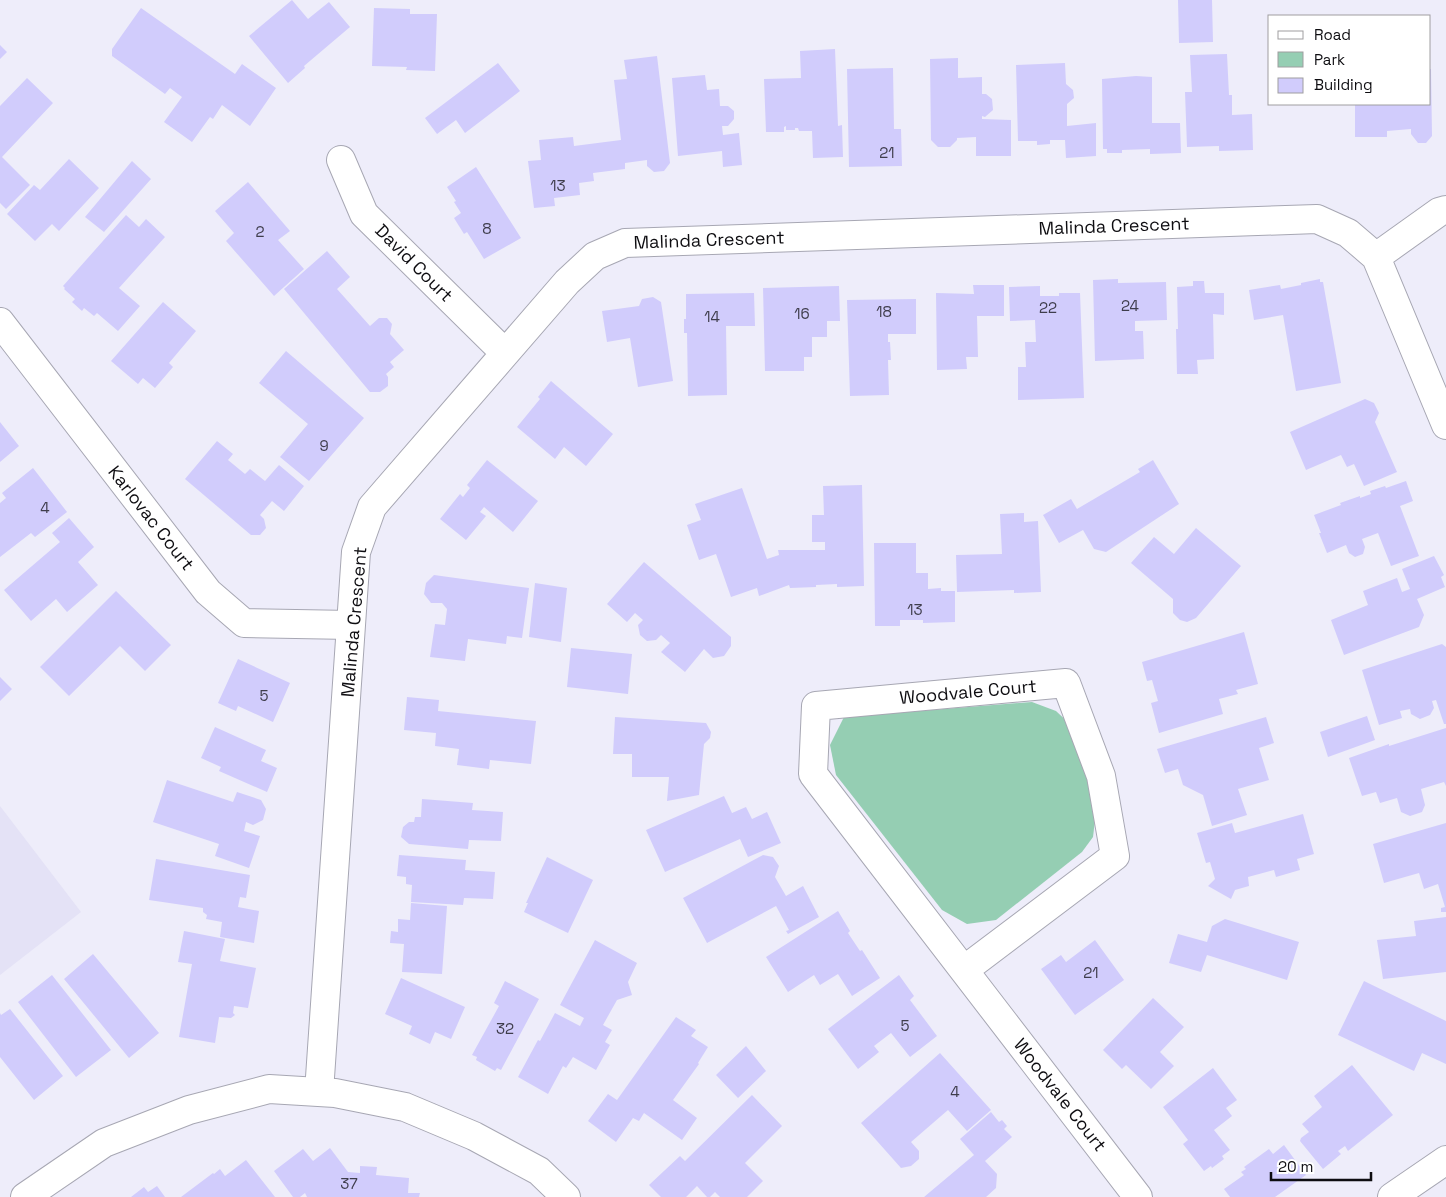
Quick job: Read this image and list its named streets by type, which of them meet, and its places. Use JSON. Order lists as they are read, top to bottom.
{
  "streets": {
    "street": [
      "Malinda Crescent",
      "David Court",
      "Karlovac Court",
      "Woodvale Court"
    ]
  },
  "crossings": [
    ["Malinda Crescent", "David Court"],
    ["Malinda Crescent", "Karlovac Court"]
  ],
  "house_numbers": [
    "21",
    "13",
    "8",
    "2",
    "24",
    "22",
    "18",
    "16",
    "14",
    "9",
    "4",
    "13",
    "5",
    "21",
    "5",
    "32",
    "4",
    "37"
  ],
  "legend": ["Road", "Park", "Building"],
  "scale_bar": "20 m"
}
